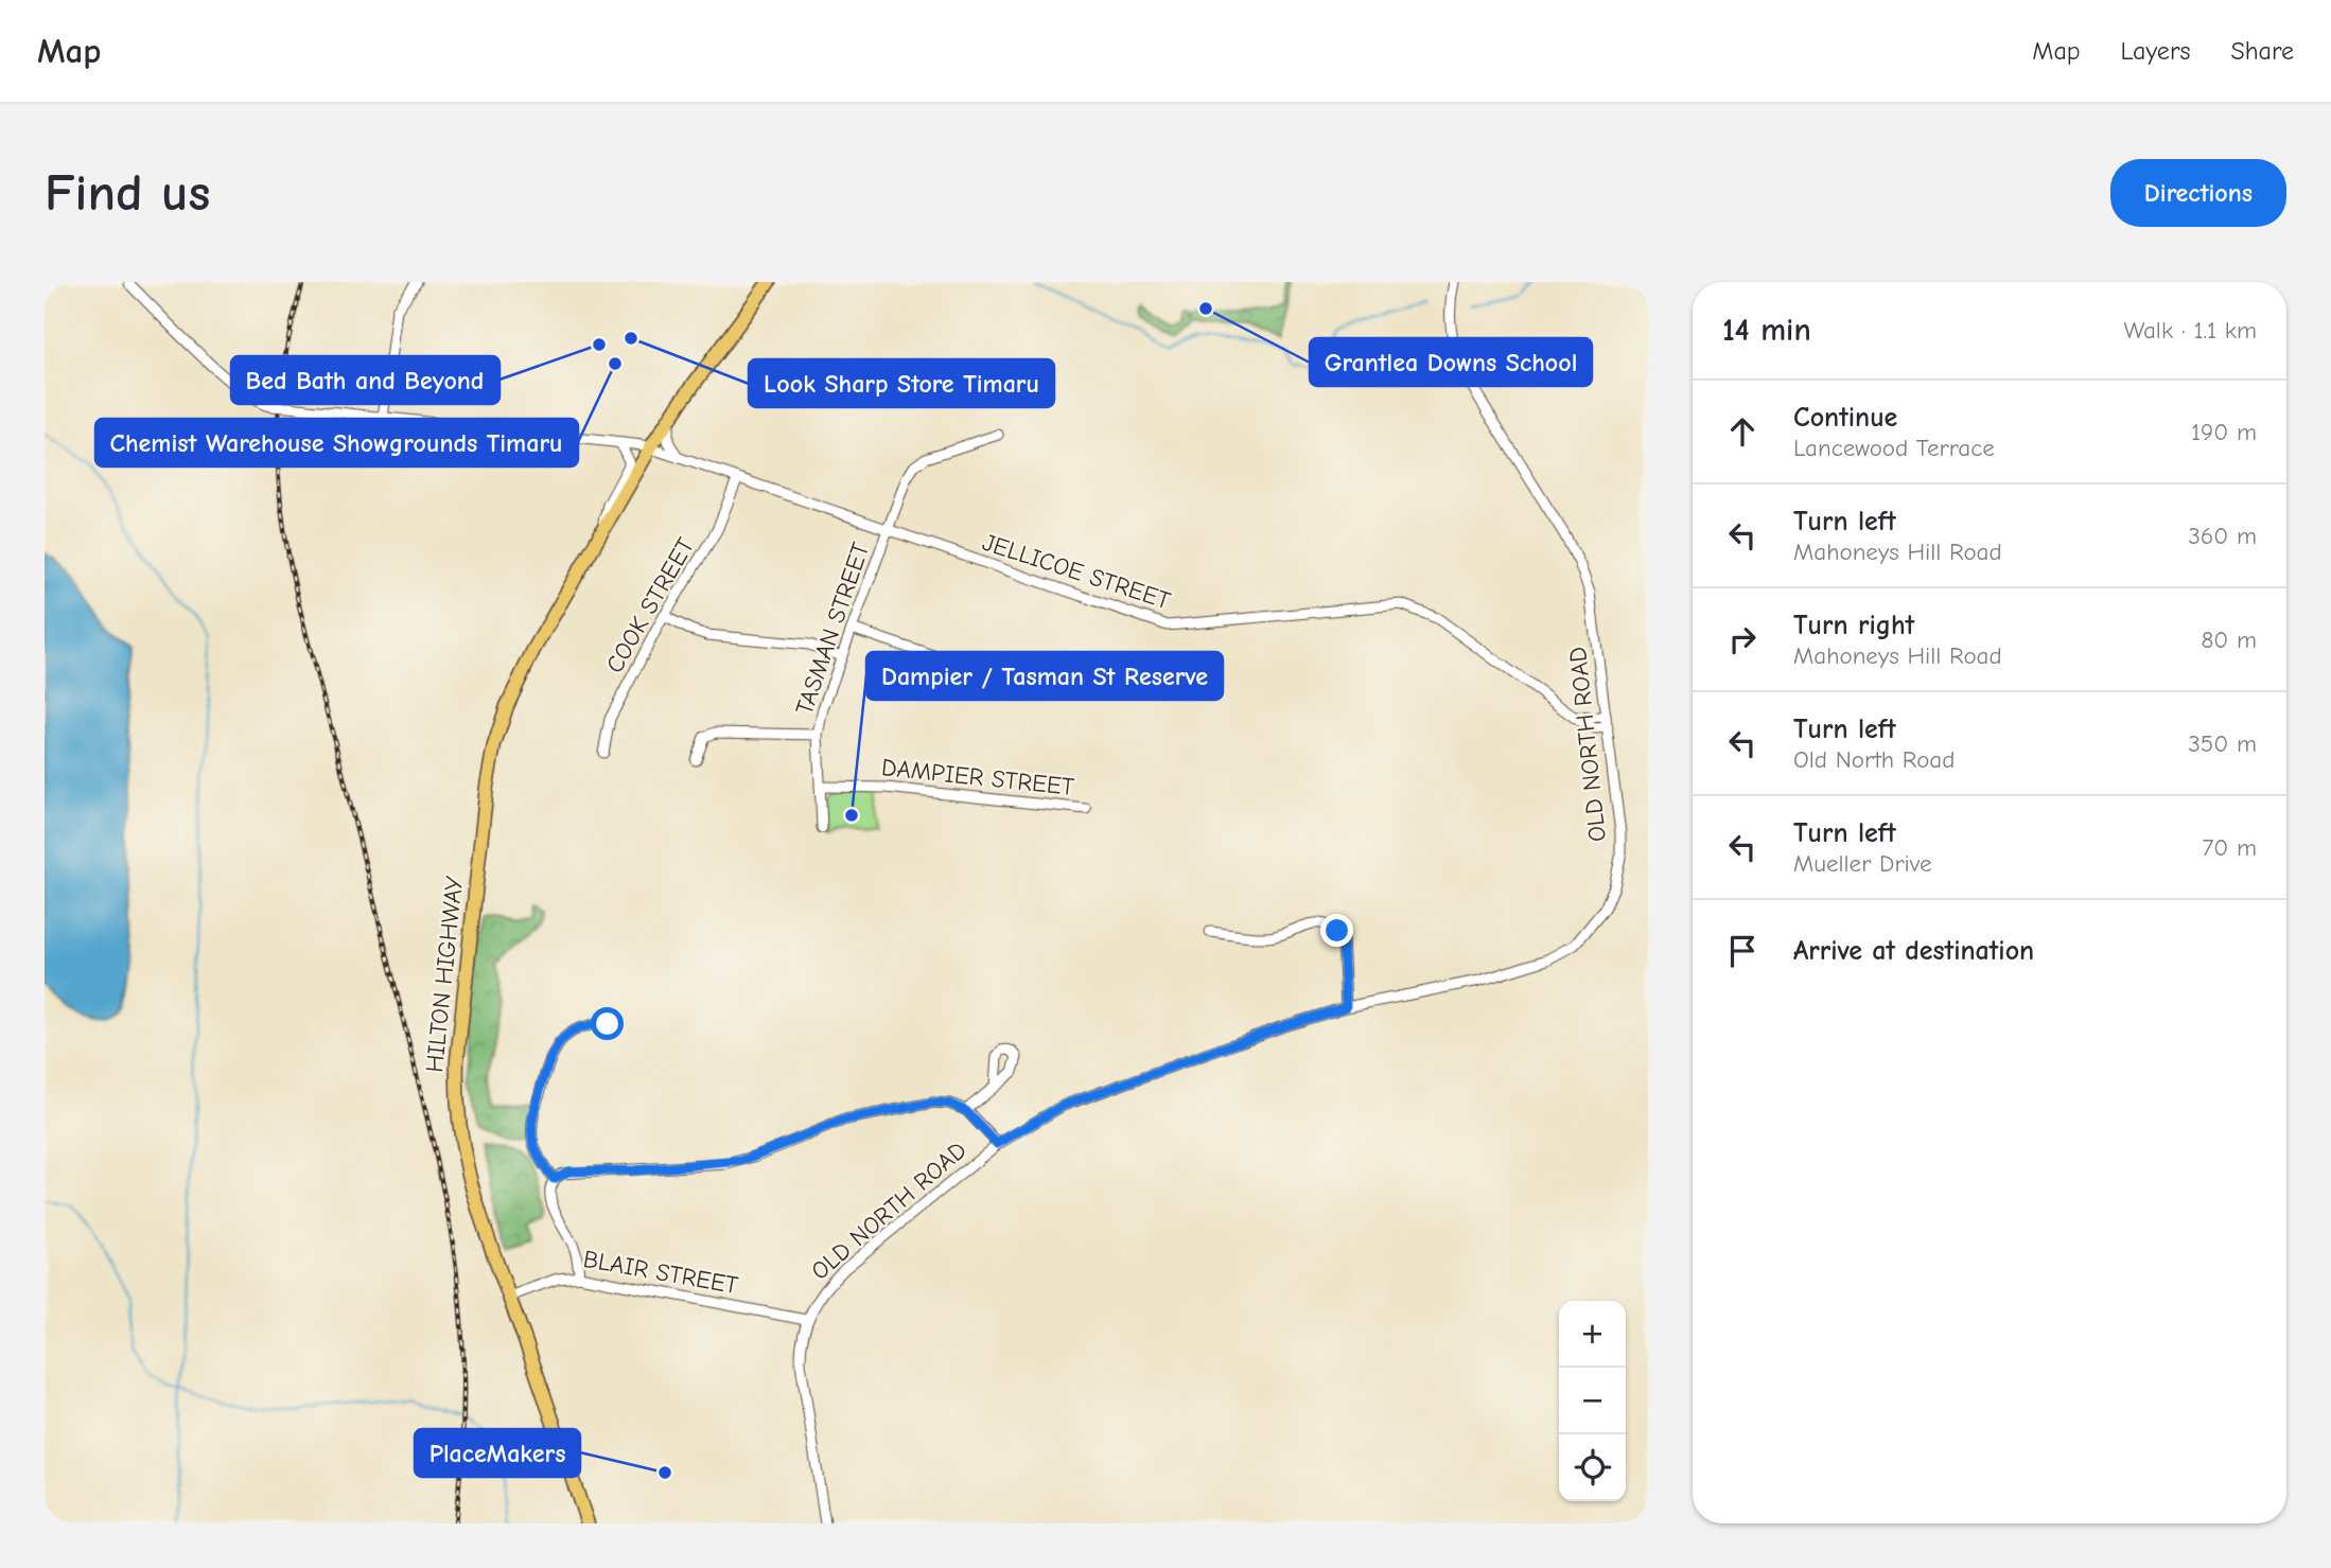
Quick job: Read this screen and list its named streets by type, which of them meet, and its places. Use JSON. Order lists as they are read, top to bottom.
{
  "streets": {
    "highway": ["HILTON HIGHWAY"],
    "street": [
      "JELLICOE STREET",
      "COOK STREET",
      "TASMAN STREET",
      "OLD NORTH ROAD",
      "DAMPIER STREET",
      "BLAIR STREET"
    ]
  },
  "crossings": [
    ["JELLICOE STREET", "COOK STREET"],
    ["JELLICOE STREET", "TASMAN STREET"],
    ["JELLICOE STREET", "OLD NORTH ROAD"],
    ["JELLICOE STREET", "HILTON HIGHWAY"],
    ["TASMAN STREET", "DAMPIER STREET"],
    ["OLD NORTH ROAD", "BLAIR STREET"],
    ["HILTON HIGHWAY", "BLAIR STREET"]
  ],
  "places": [
    "Grantlea Downs School",
    "Look Sharp Store Timaru",
    "Bed Bath and Beyond",
    "Chemist Warehouse Showgrounds Timaru",
    "Dampier / Tasman St Reserve",
    "PlaceMakers"
  ],
  "page": {
    "header": "Map",
    "nav": ["Map", "Layers", "Share"],
    "buttons": "Directions",
    "title": "Find us",
    "heading": ["14 min", "Walk · 1.1 km"],
    "list": [
      ["Continue", "Lancewood Terrace", "190 m"],
      ["Turn left", "Mahoneys Hill Road", "360 m"],
      ["Turn right", "Mahoneys Hill Road", "80 m"],
      ["Turn left", "Old North Road", "350 m"],
      ["Turn left", "Mueller Drive", "70 m"],
      "Arrive at destination"
    ],
    "map_buttons": ["+", "−"]
  }
}
